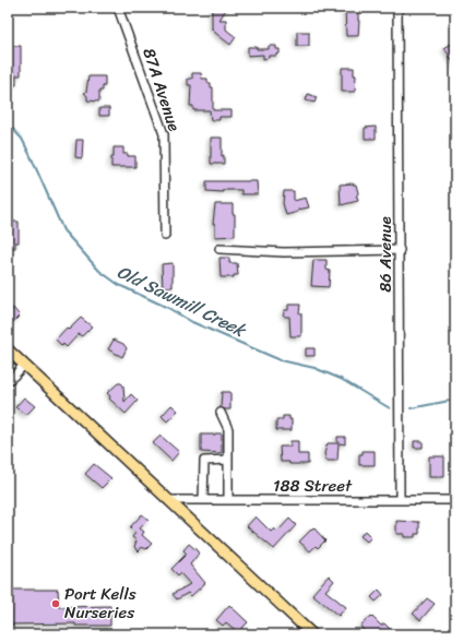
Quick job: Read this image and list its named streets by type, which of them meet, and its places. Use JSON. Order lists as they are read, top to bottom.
{
  "streets": {
    "street": ["87A Avenue", "86 Avenue", "188 Street"]
  },
  "crossings": [
    ["86 Avenue", "188 Street"]
  ],
  "water": ["Old Sawmill Creek"],
  "places": ["Port Kells Nurseries"]
}
